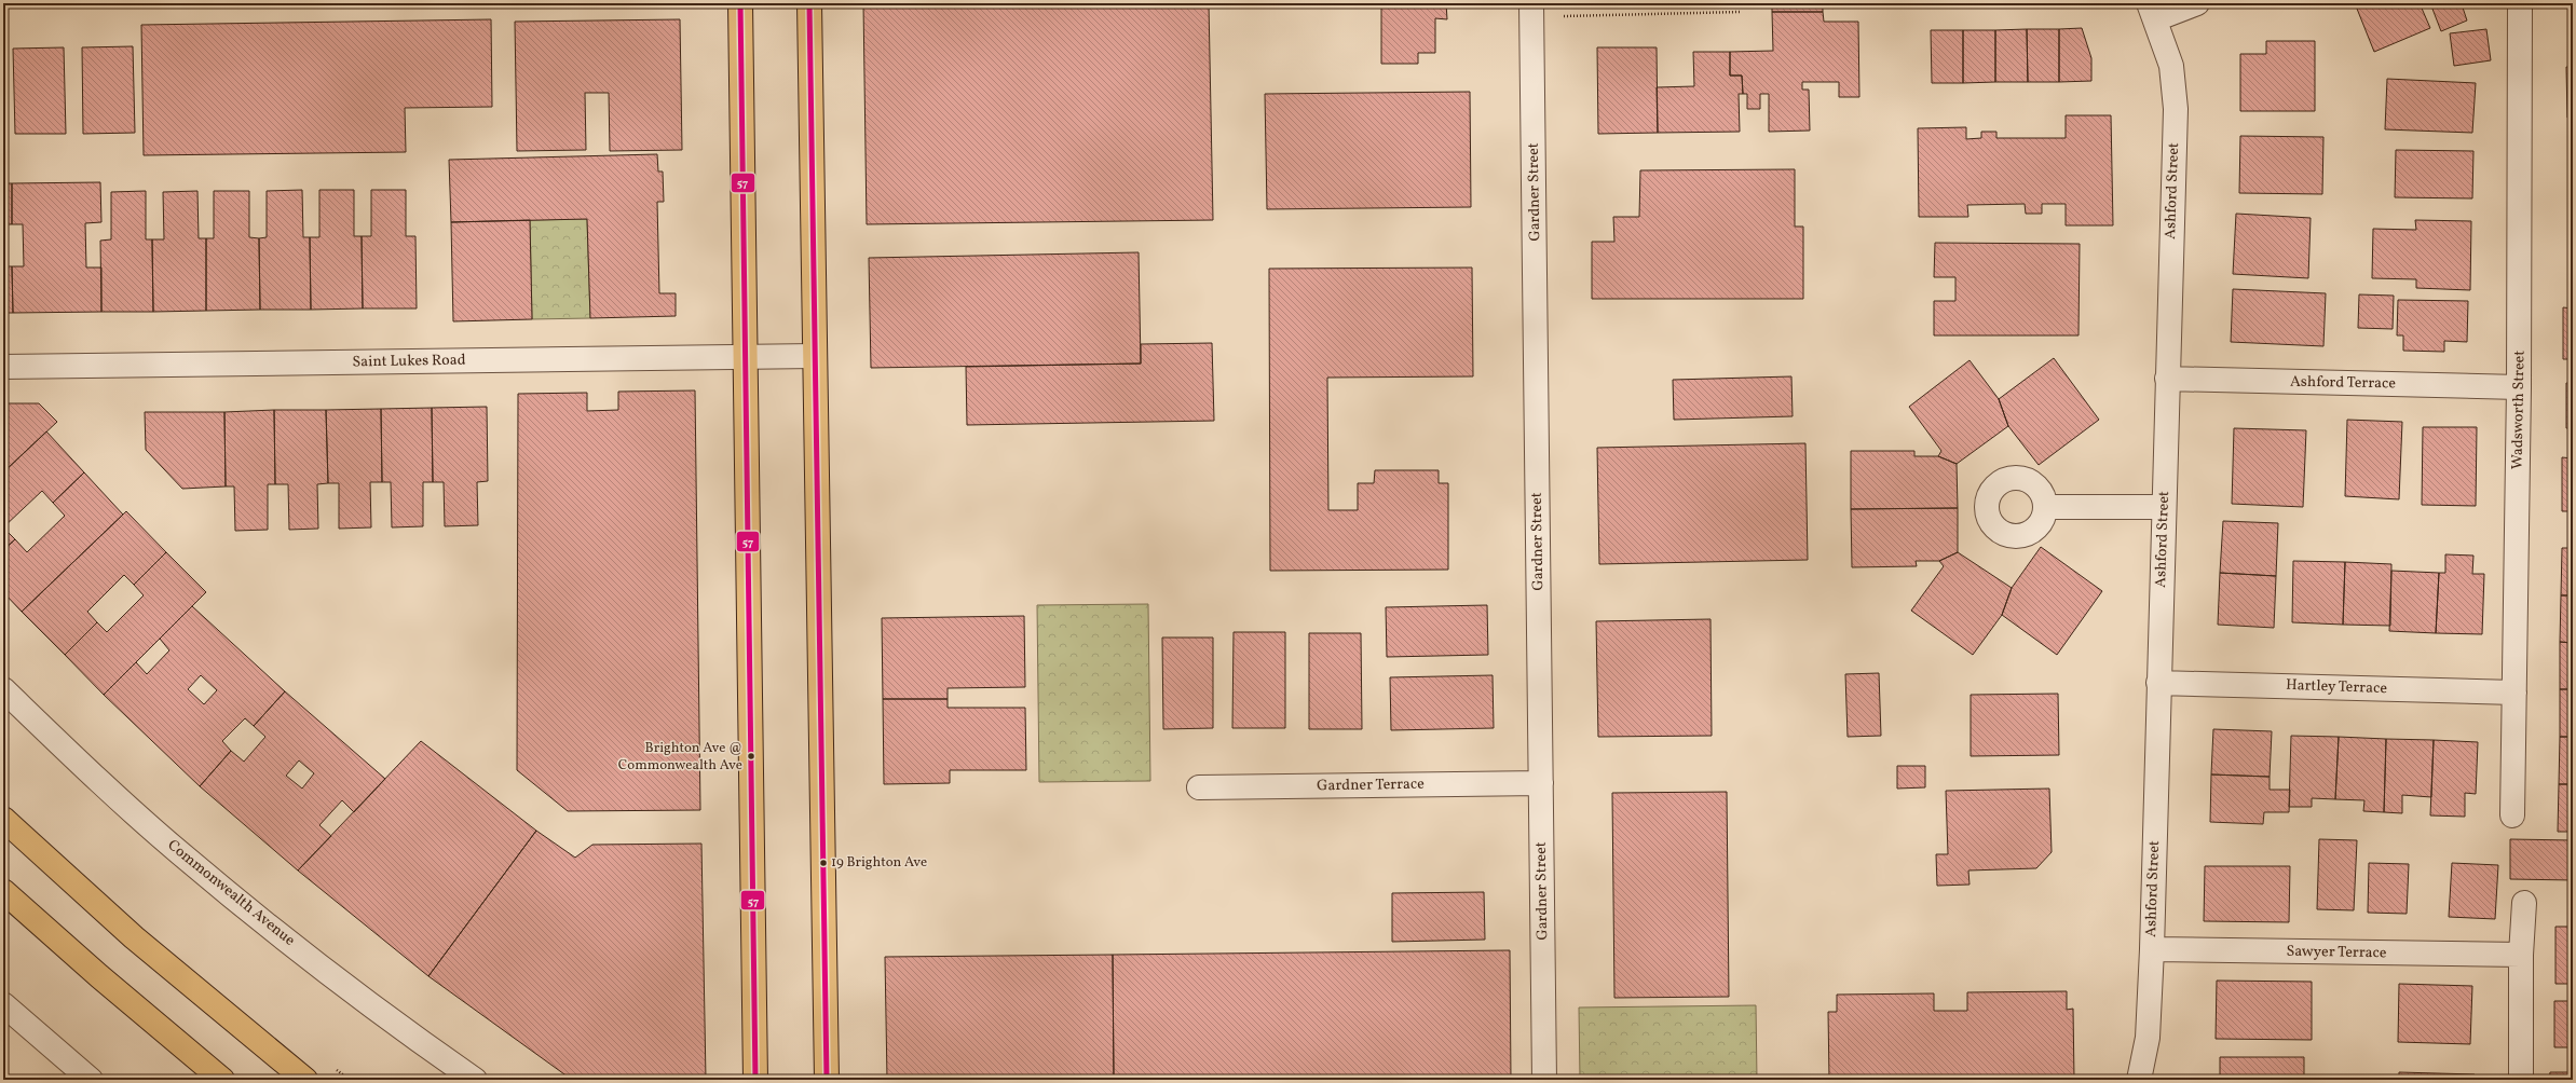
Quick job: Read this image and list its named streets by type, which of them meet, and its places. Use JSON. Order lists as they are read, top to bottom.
{
  "streets": {
    "street": [
      "Ashford Street",
      "Gardner Street",
      "Saint Lukes Road",
      "Ashford Terrace",
      "Wadsworth Street",
      "Hartley Terrace",
      "Gardner Terrace",
      "Commonwealth Avenue",
      "Sawyer Terrace"
    ]
  },
  "crossings": [
    ["Ashford Street", "Ashford Terrace"],
    ["Ashford Street", "Hartley Terrace"],
    ["Ashford Street", "Sawyer Terrace"],
    ["Gardner Street", "Gardner Terrace"],
    ["Ashford Terrace", "Wadsworth Street"],
    ["Wadsworth Street", "Hartley Terrace"]
  ],
  "places": ["Brighton Ave @ Commonwealth Ave", "19 Brighton Ave"],
  "lines": ["transit line 57"]
}
